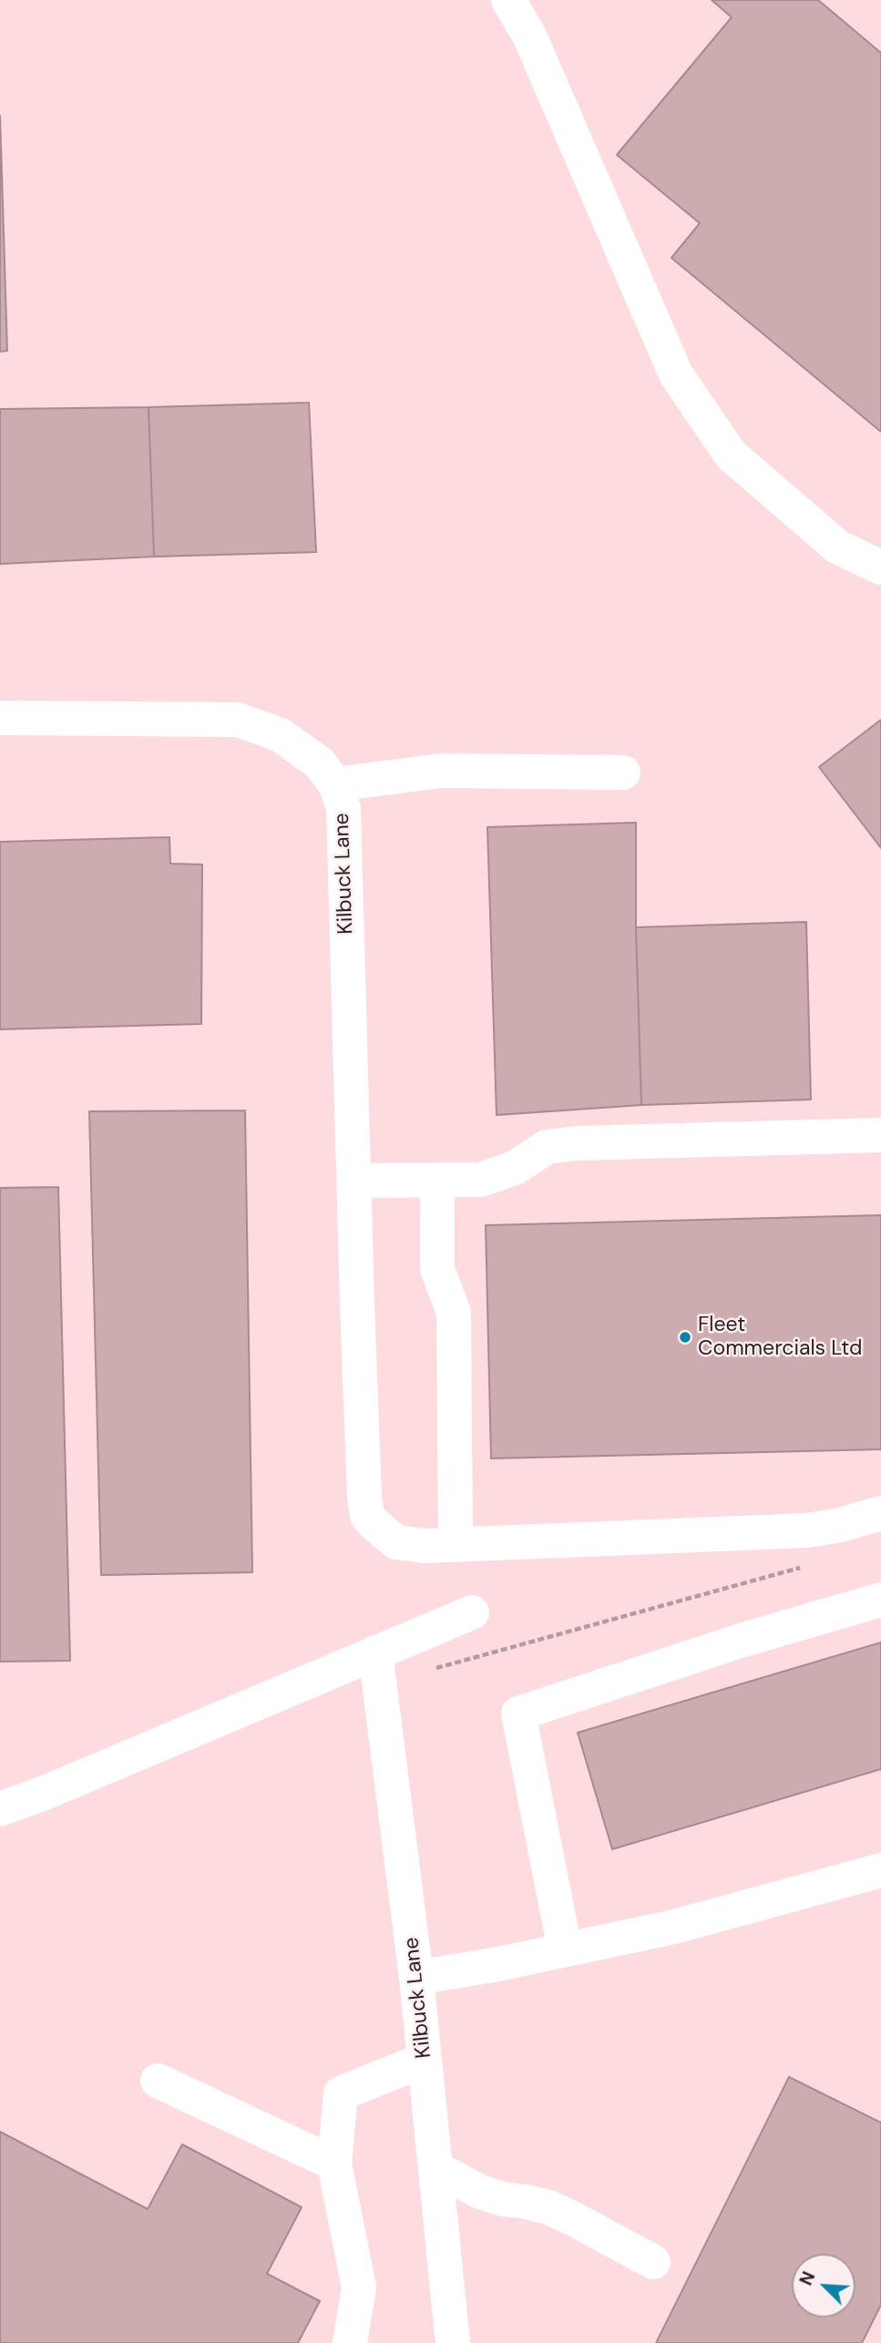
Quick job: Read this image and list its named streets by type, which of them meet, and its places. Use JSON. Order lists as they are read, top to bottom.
{
  "streets": {
    "street": ["Kilbuck Lane"]
  },
  "places": ["Fleet Commercials Ltd"],
  "north": "top left"
}
